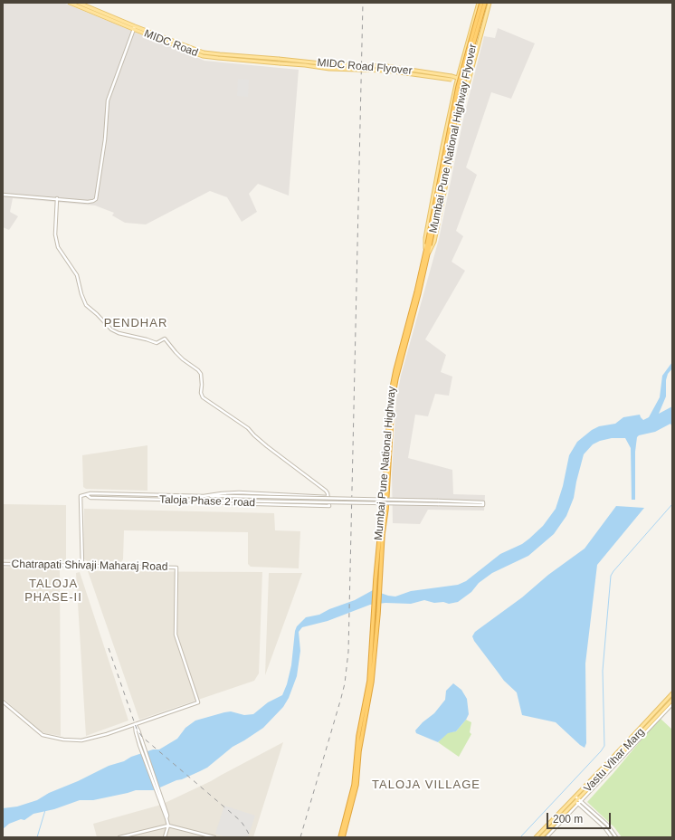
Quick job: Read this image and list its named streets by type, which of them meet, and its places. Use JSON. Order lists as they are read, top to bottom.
{
  "streets": {
    "highway": ["Mumbai Pune National Highway Flyover", "Mumbai Pune National Highway"],
    "main road": ["MIDC Road", "MIDC Road Flyover", "Vastu Vihar Marg"],
    "street": ["Taloja Phase 2 road", "Chatrapati Shivaji Maharaj Road"]
  },
  "crossings": [
    ["MIDC Road", "MIDC Road Flyover"],
    ["Mumbai Pune National Highway Flyover", "Mumbai Pune National Highway"]
  ],
  "districts": ["PENDHAR", "TALOJA PHASE-II", "TALOJA VILLAGE"],
  "scale_bar": "200 m"
}
